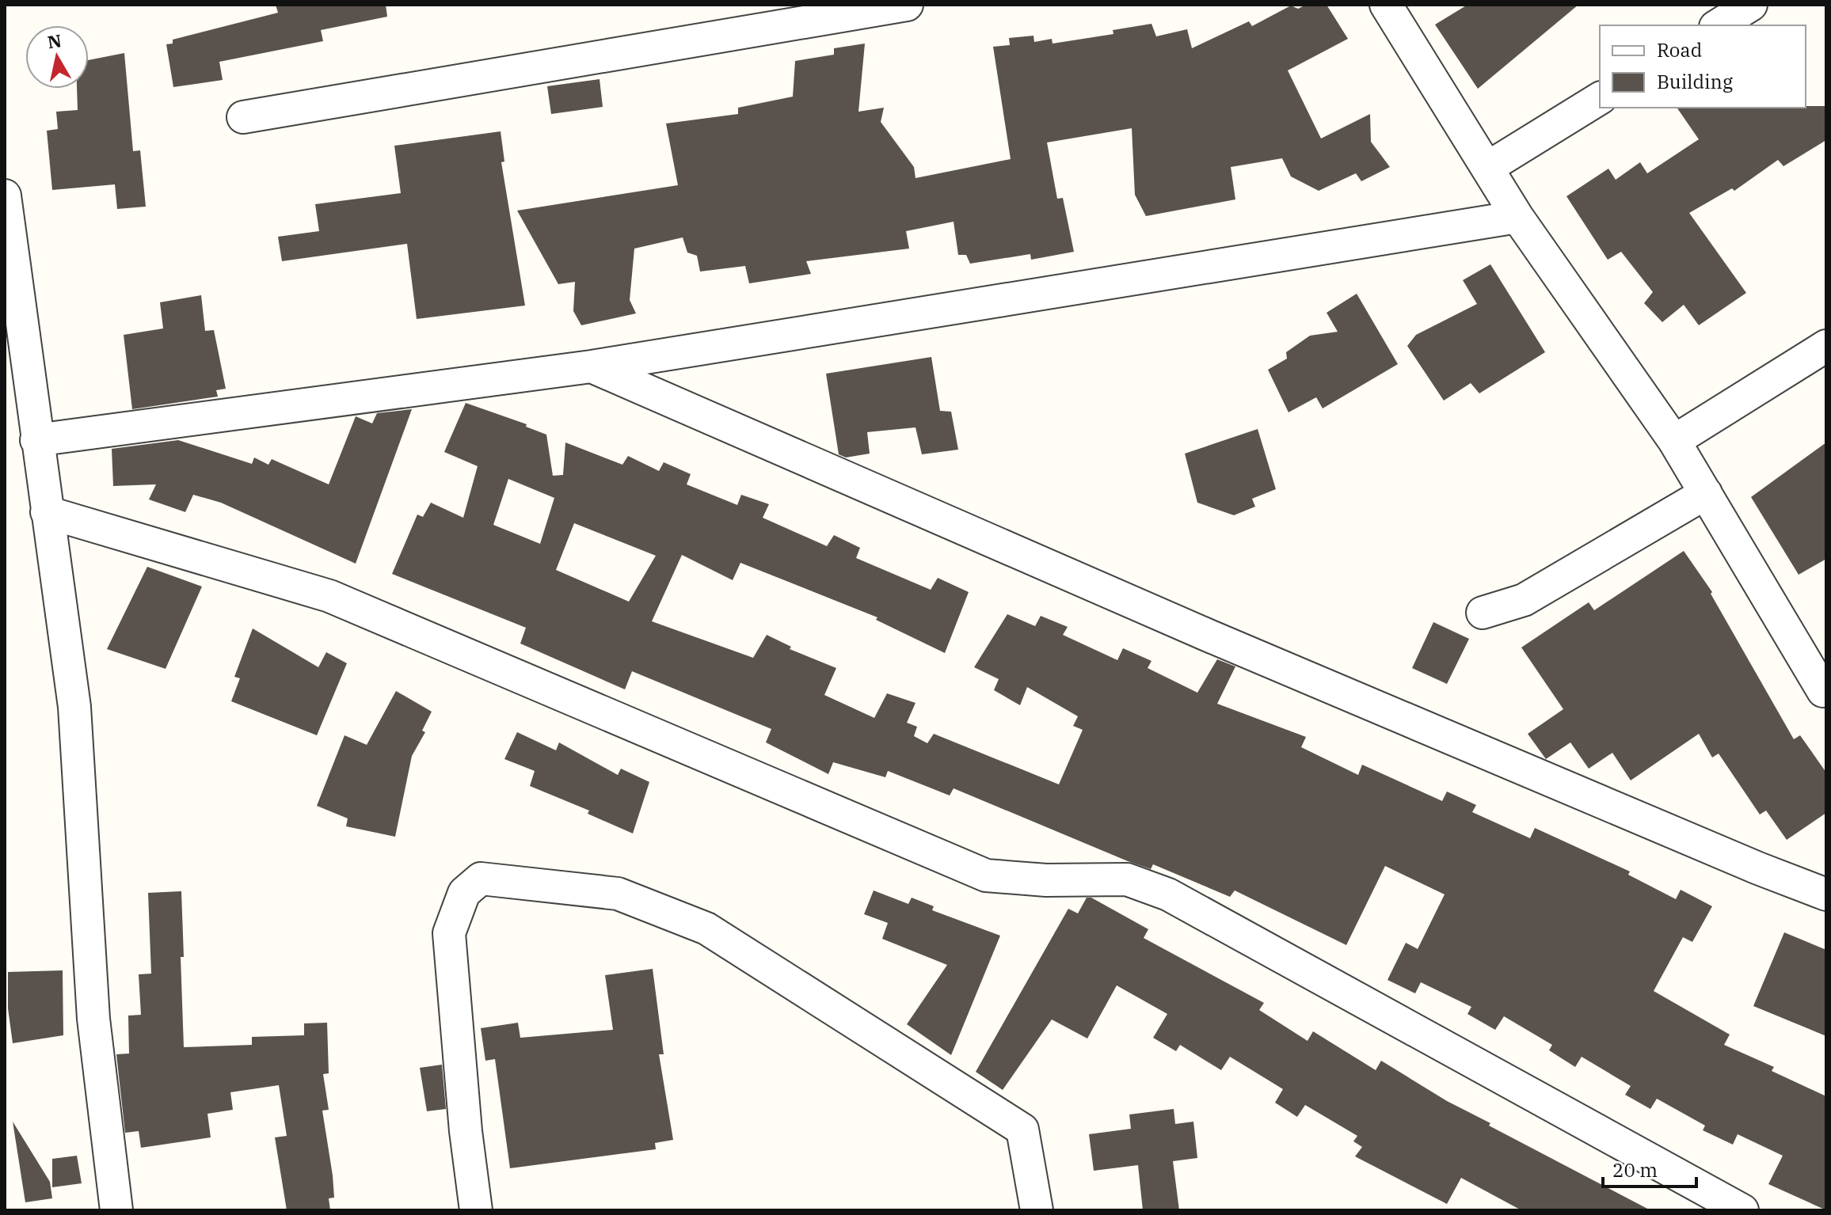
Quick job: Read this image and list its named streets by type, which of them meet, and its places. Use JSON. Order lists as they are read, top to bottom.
{
  "legend": ["Road", "Building"],
  "scale_bar": "20 m",
  "north": "top"
}
